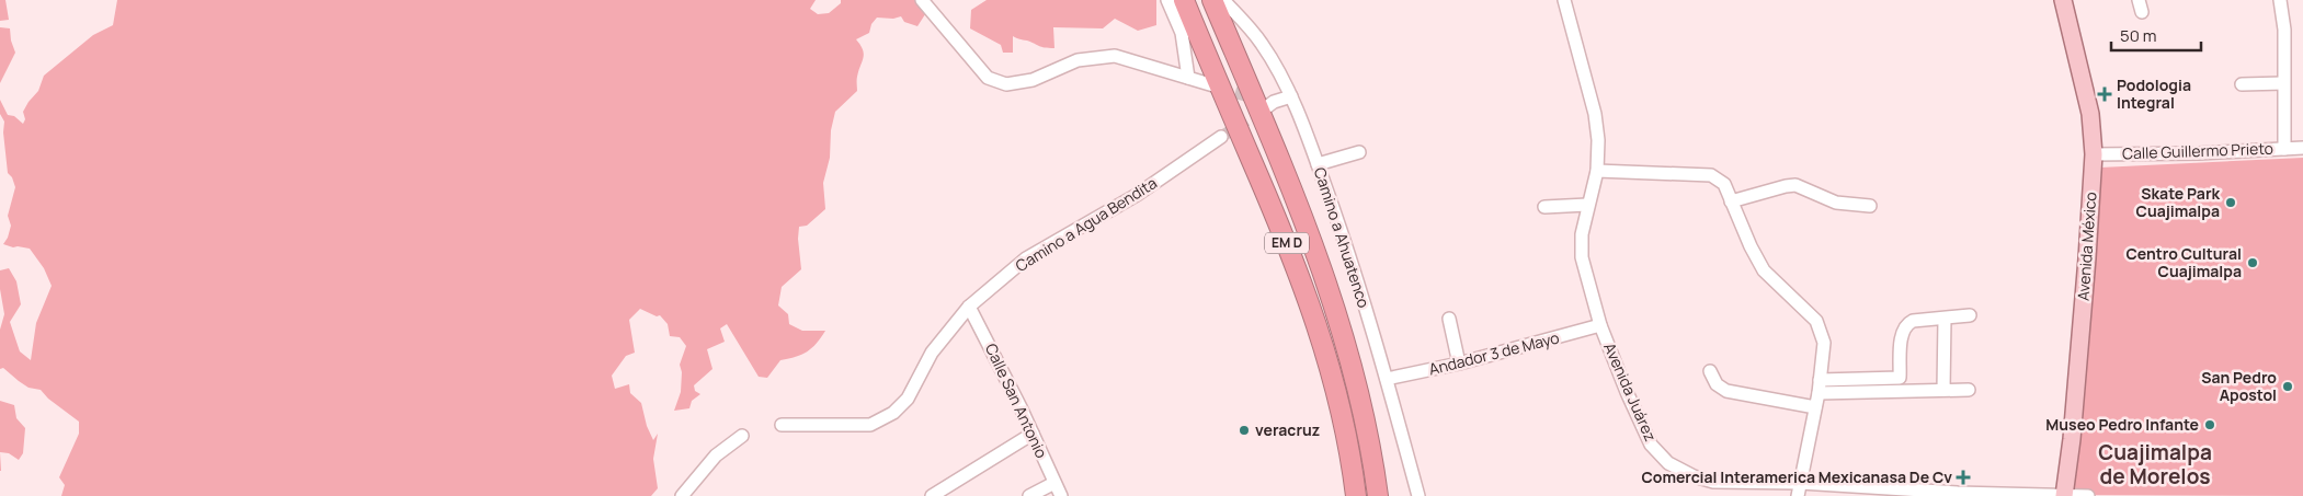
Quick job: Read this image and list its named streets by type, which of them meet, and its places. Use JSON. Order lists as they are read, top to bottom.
{
  "streets": {
    "highway": ["EM D"],
    "main road": ["Avenida México"],
    "street": [
      "Calle Guillermo Prieto",
      "Camino a Agua Bendita",
      "Camino a Ahuatenco",
      "Andador 3 de Mayo",
      "Avenida Juárez",
      "Calle San Antonio"
    ]
  },
  "crossings": [
    ["Calle Guillermo Prieto", "Avenida México"],
    ["Camino a Agua Bendita", "Calle San Antonio"],
    ["Camino a Ahuatenco", "Andador 3 de Mayo"],
    ["Avenida México", "Avenida Juárez"],
    ["Andador 3 de Mayo", "Avenida Juárez"]
  ],
  "districts": ["Cuajimalpa de Morelos"],
  "places": {
    "health": ["Podologia Integral", "Comercial Interamerica Mexicanasa De Cv"],
    "other": [
      "Skate Park Cuajimalpa",
      "Centro Cultural Cuajimalpa",
      "San Pedro Apostol",
      "Museo Pedro Infante",
      "veracruz"
    ]
  },
  "scale_bar": "50 m"
}
